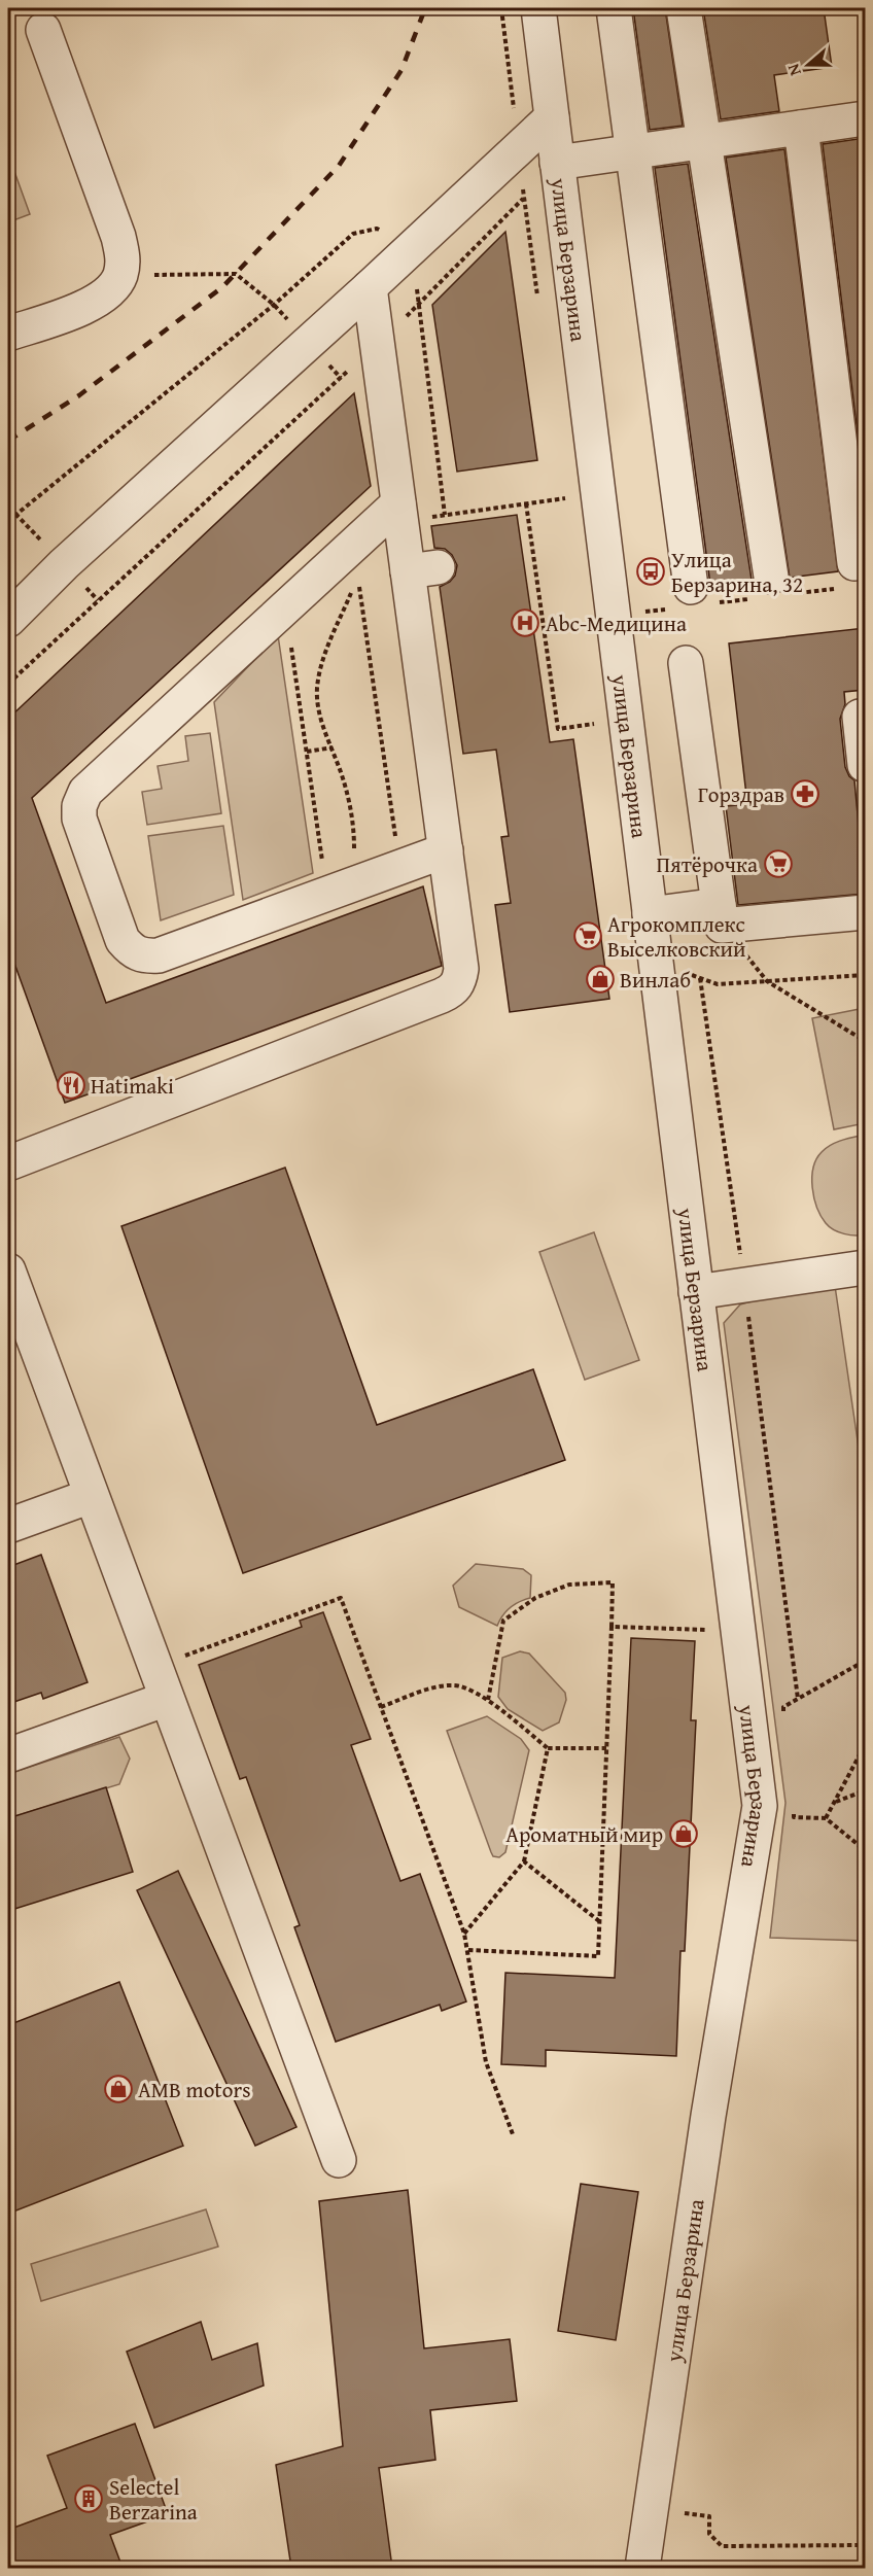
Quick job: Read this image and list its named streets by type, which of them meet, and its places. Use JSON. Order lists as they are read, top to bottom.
{
  "streets": {
    "street": ["улица Берзарина"]
  },
  "places": {
    "bus stop": ["Улица Берзарина, 32"],
    "hospital": ["Abc-Медицина"],
    "pharmacy": ["Горздрав"],
    "supermarket": ["Пятёрочка", "Агрокомплекс Выселковский"],
    "shop": ["Винлаб", "Ароматный мир", "AMB motors"],
    "restaurant": ["Hatimaki"],
    "building": ["Selectel Berzarina"]
  },
  "north": "left"
}
